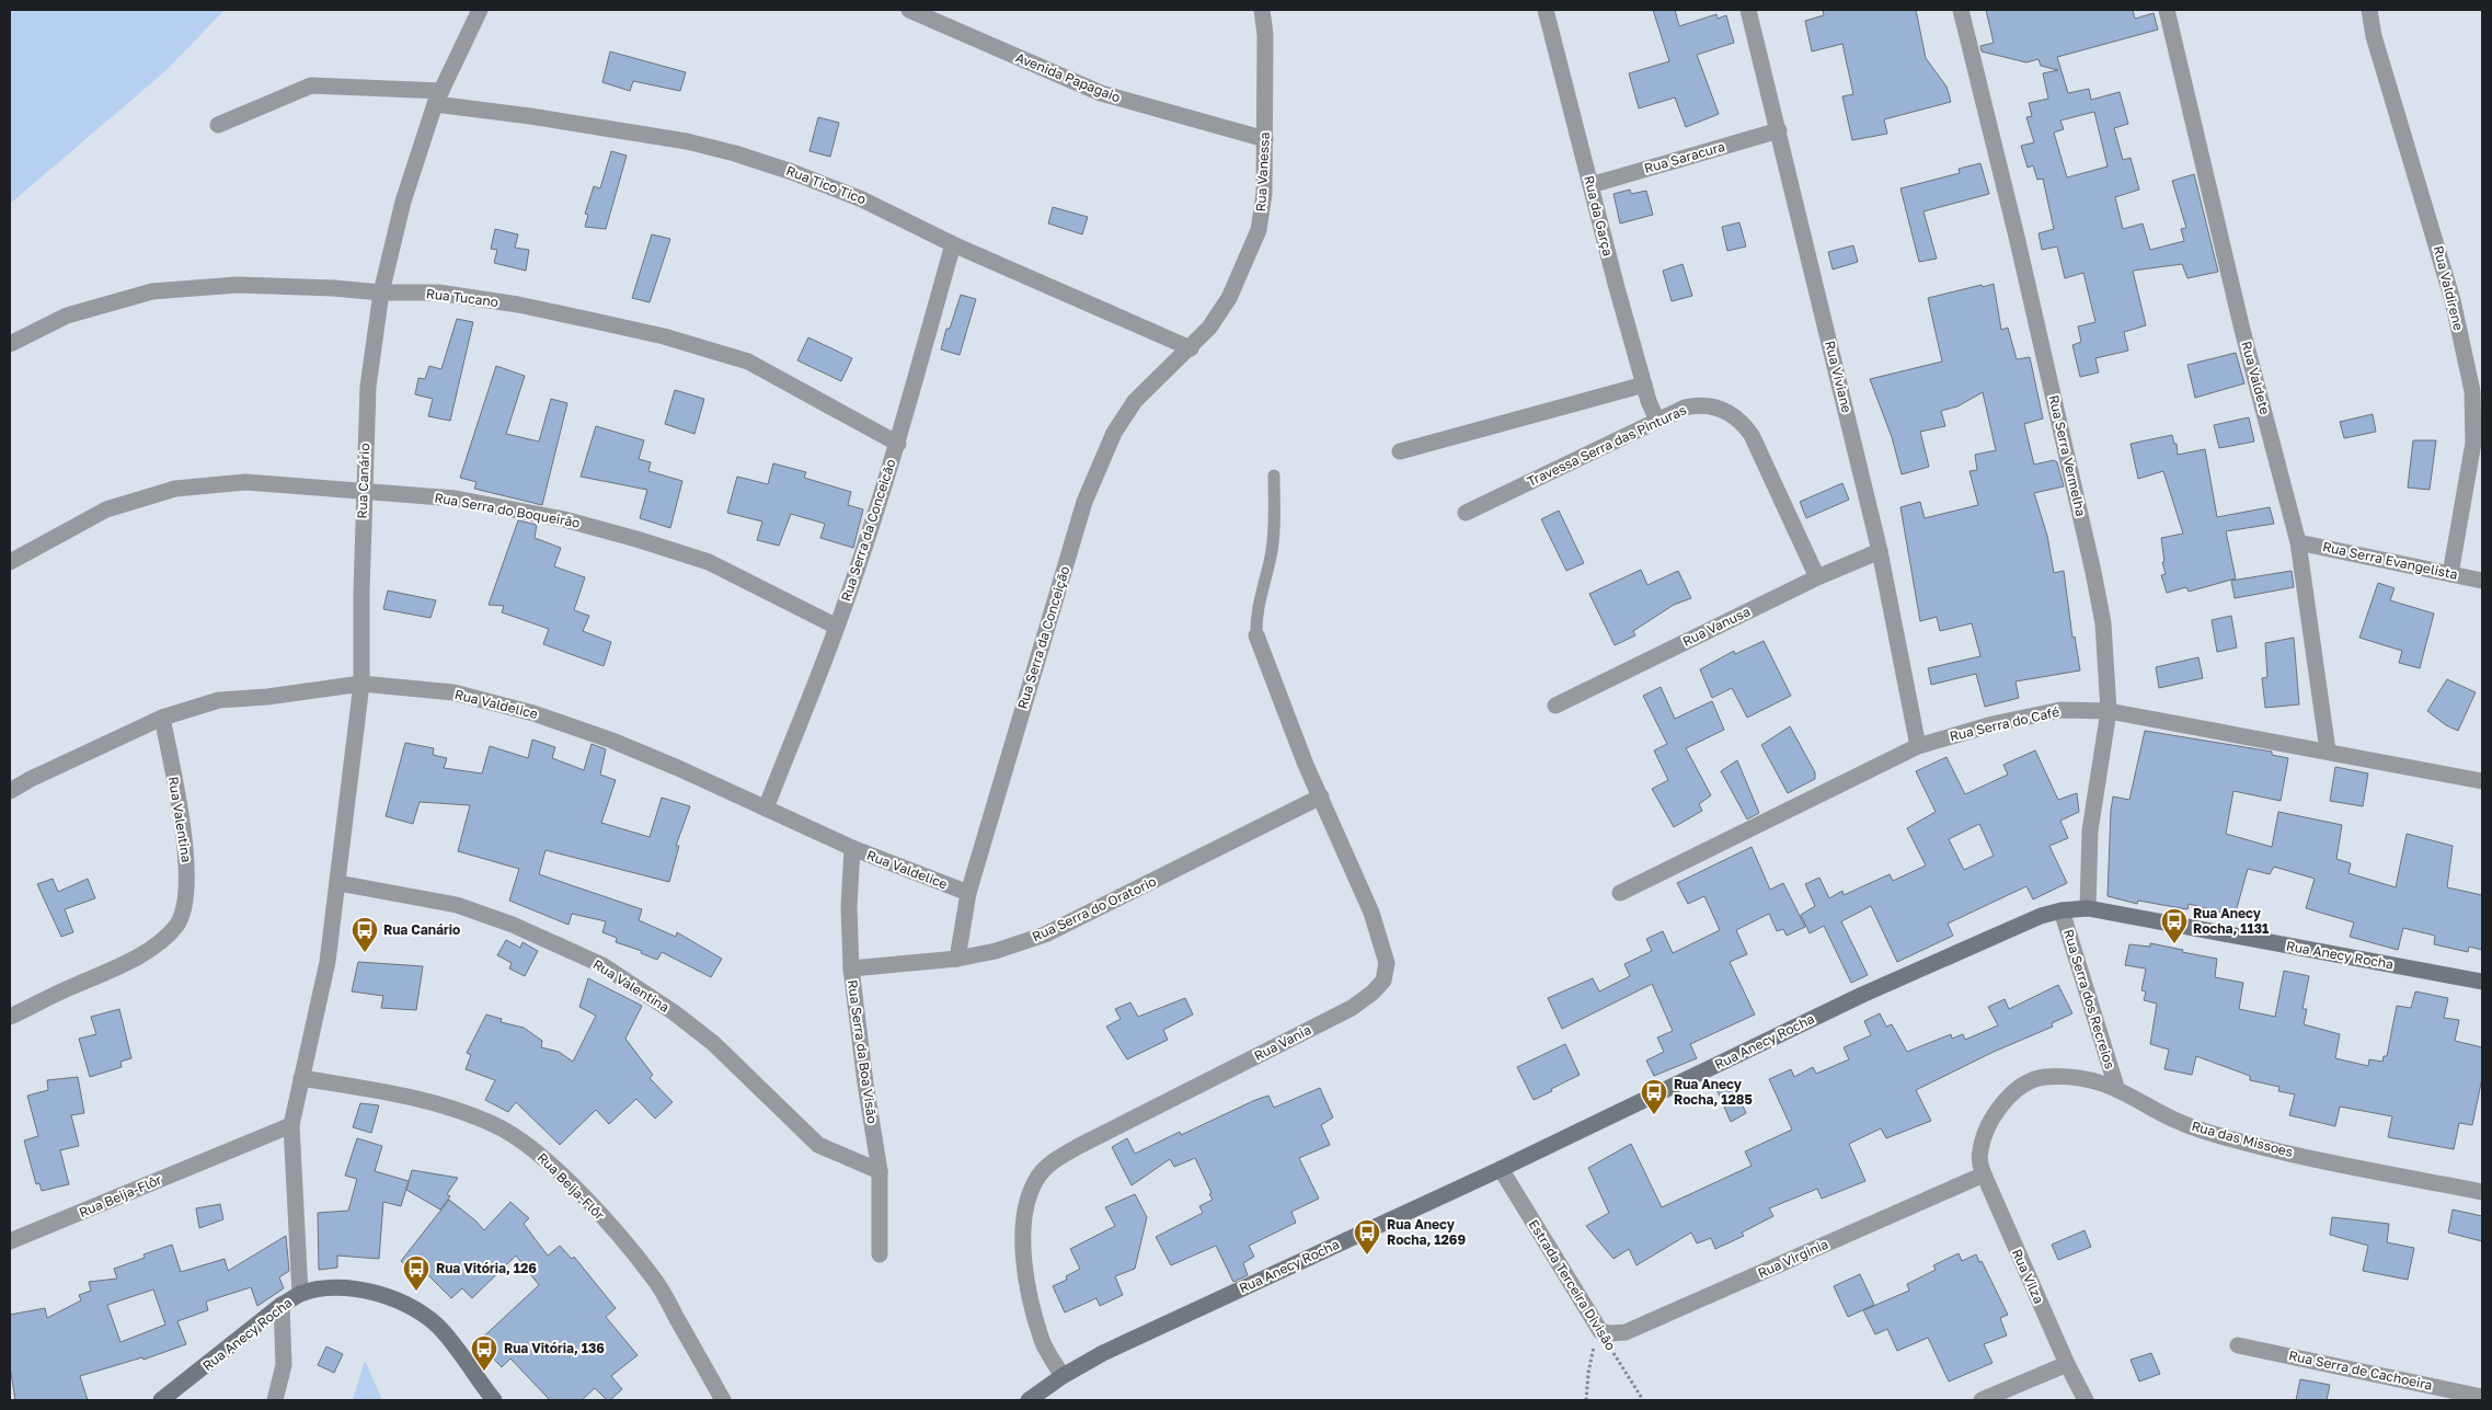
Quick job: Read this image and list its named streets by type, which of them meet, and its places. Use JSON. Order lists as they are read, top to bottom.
{
  "streets": {
    "street": [
      "Avenida Papagaio",
      "Rua Saracura",
      "Rua Vanessa",
      "Rua Tico Tico",
      "Rua da Garça",
      "Rua Valdirene",
      "Rua Tucano",
      "Rua Viviane",
      "Rua Valdete",
      "Travessa Serra das Pinturas",
      "Rua Serra Vermelha",
      "Rua Canário",
      "Rua Serra do Boqueirão",
      "Rua Serra da Conceicão",
      "Rua Serra Evangelista",
      "Rua Vanusa",
      "Rua Serra da Conceição",
      "Rua Valdelice",
      "Rua Serra do Café",
      "Rua Valentina",
      "Rua Serra do Oratorio",
      "Rua Anecy Rocha",
      "Rua Serra dos Recreios",
      "Rua Vania",
      "Rua Serra da Boa Visão",
      "Rua das Missoes",
      "Rua Beija-Flôr",
      "Rua Virginia",
      "Rua Vilza",
      "Estrada Terceira Divisão",
      "Rua Serra de Cachoeira"
    ]
  },
  "crossings": [
    ["Avenida Papagaio", "Rua Vanessa"],
    ["Rua Saracura", "Rua da Garça"],
    ["Rua Saracura", "Rua Viviane"],
    ["Rua Vanessa", "Rua Tico Tico"],
    ["Rua Vanessa", "Rua Serra da Conceição"],
    ["Rua Tico Tico", "Rua Canário"],
    ["Rua Tico Tico", "Rua Serra da Conceicão"],
    ["Rua Tico Tico", "Rua Serra da Conceição"],
    ["Rua da Garça", "Travessa Serra das Pinturas"],
    ["Rua Valdirene", "Rua Serra Evangelista"],
    ["Rua Tucano", "Rua Canário"],
    ["Rua Tucano", "Rua Serra da Conceicão"],
    ["Rua Viviane", "Rua Vanusa"],
    ["Rua Viviane", "Rua Serra do Café"],
    ["Rua Valdete", "Rua Serra Evangelista"],
    ["Rua Valdete", "Rua Serra do Café"],
    ["Travessa Serra das Pinturas", "Rua Vanusa"],
    ["Rua Serra Vermelha", "Rua Serra do Café"],
    ["Rua Serra Vermelha", "Rua Anecy Rocha"],
    ["Rua Canário", "Rua Serra do Boqueirão"],
    ["Rua Canário", "Rua Valdelice"],
    ["Rua Canário", "Rua Valentina"],
    ["Rua Canário", "Rua Anecy Rocha"],
    ["Rua Canário", "Rua Beija-Flôr"],
    ["Rua Serra do Boqueirão", "Rua Serra da Conceicão"],
    ["Rua Serra da Conceicão", "Rua Valdelice"],
    ["Rua Serra da Conceição", "Rua Valdelice"],
    ["Rua Serra da Conceição", "Rua Serra do Oratorio"],
    ["Rua Valdelice", "Rua Valentina"],
    ["Rua Valdelice", "Rua Serra da Boa Visão"],
    ["Rua Valentina", "Rua Serra da Boa Visão"],
    ["Rua Serra do Oratorio", "Rua Vania"],
    ["Rua Serra do Oratorio", "Rua Serra da Boa Visão"],
    ["Rua Anecy Rocha", "Rua Serra dos Recreios"],
    ["Rua Anecy Rocha", "Rua Vania"],
    ["Rua Anecy Rocha", "Estrada Terceira Divisão"],
    ["Rua Serra dos Recreios", "Rua das Missoes"],
    ["Rua das Missoes", "Rua Vilza"],
    ["Rua Virginia", "Rua Vilza"],
    ["Rua Virginia", "Estrada Terceira Divisão"]
  ],
  "places": {
    "bus stop": [
      "Rua Anecy Rocha, 1131",
      "Rua Canário",
      "Rua Anecy Rocha, 1285",
      "Rua Anecy Rocha, 1269",
      "Rua Vitória, 126",
      "Rua Vitória, 136"
    ]
  }
}
